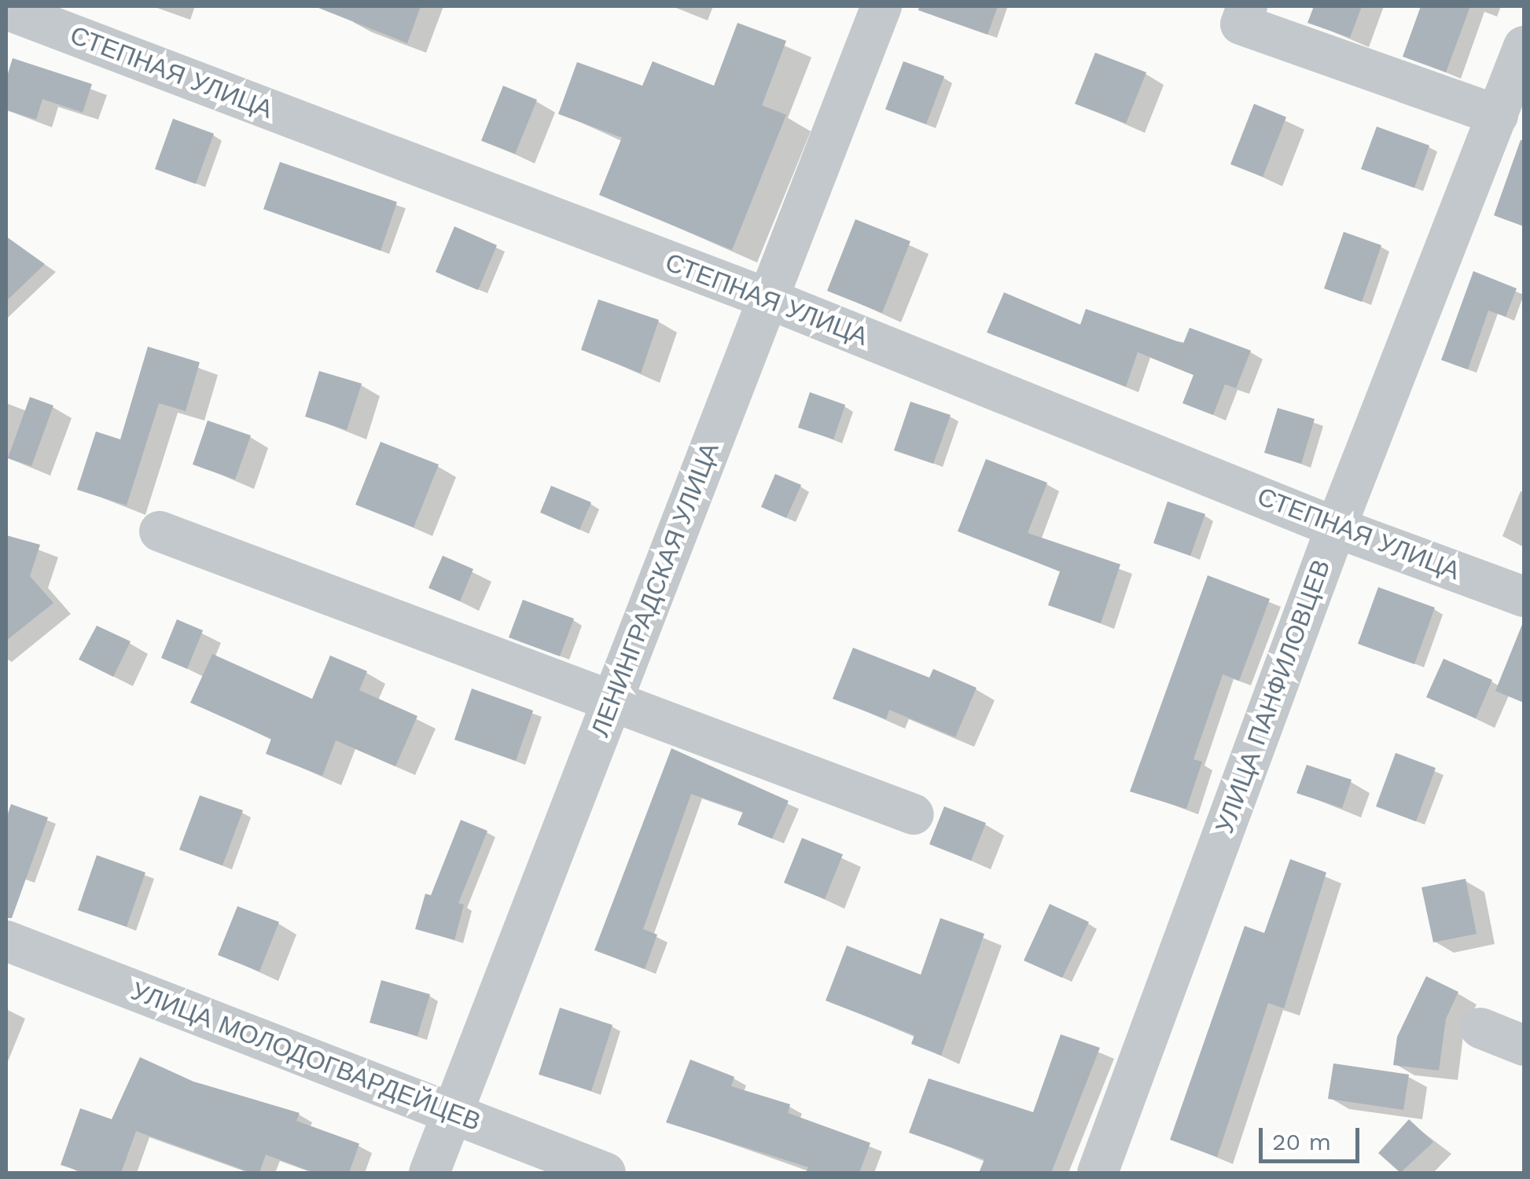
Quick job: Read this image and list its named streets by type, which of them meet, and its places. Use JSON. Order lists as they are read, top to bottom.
{
  "streets": {
    "street": [
      "СТЕПНАЯ УЛИЦА",
      "ЛЕНИНГРАДСКАЯ УЛИЦА",
      "УЛИЦА ПАНФИЛОВЦЕВ",
      "УЛИЦА МОЛОДОГВАРДЕЙЦЕВ"
    ]
  },
  "crossings": [
    ["СТЕПНАЯ УЛИЦА", "ЛЕНИНГРАДСКАЯ УЛИЦА"],
    ["СТЕПНАЯ УЛИЦА", "УЛИЦА ПАНФИЛОВЦЕВ"],
    ["ЛЕНИНГРАДСКАЯ УЛИЦА", "УЛИЦА МОЛОДОГВАРДЕЙЦЕВ"]
  ],
  "scale_bar": "20 m"
}
